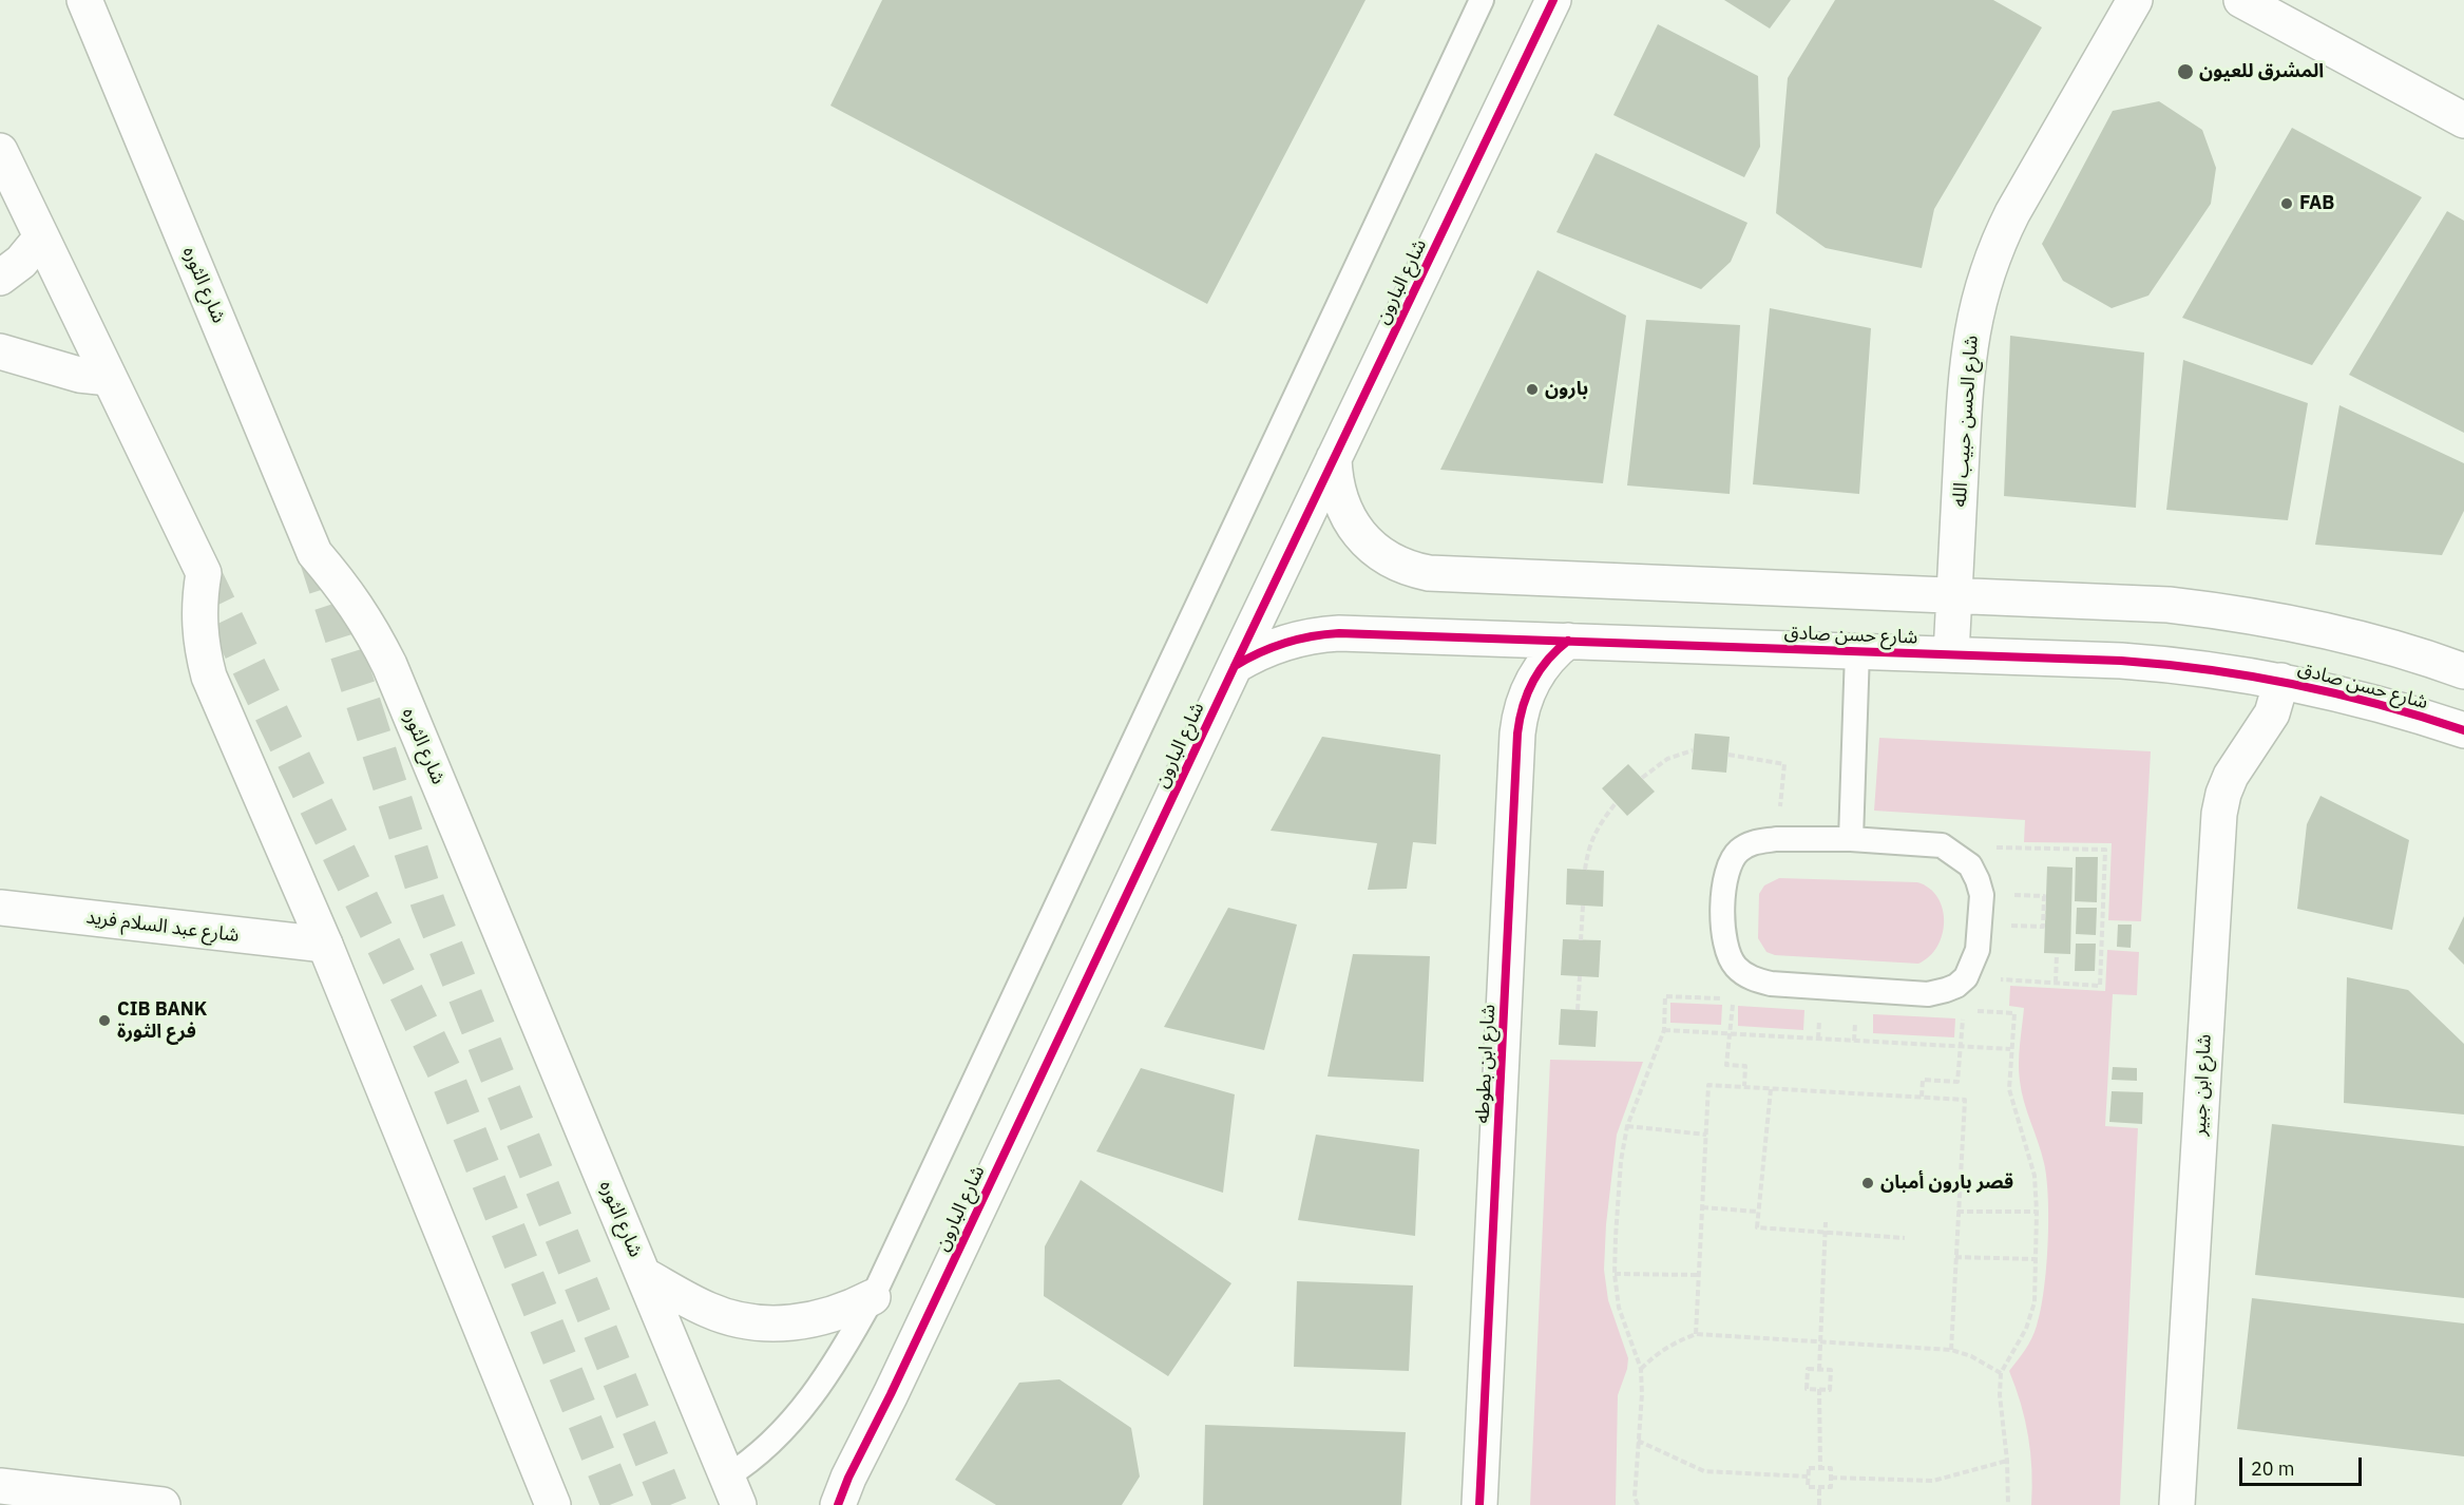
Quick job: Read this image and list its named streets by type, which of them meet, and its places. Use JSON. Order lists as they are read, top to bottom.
{
  "streets": {
    "main road": [
      "شارع البارون",
      "شارع الثوره",
      "شارع الحسن حبيب الله",
      "شارع حسن صادق",
      "شارع عبد السلام فريد",
      "شارع ابن بطوطه",
      "شارع ابن جبير"
    ]
  },
  "crossings": [
    ["شارع البارون", "شارع حسن صادق"],
    ["شارع الحسن حبيب الله", "شارع حسن صادق"],
    ["شارع حسن صادق", "شارع ابن بطوطه"],
    ["شارع حسن صادق", "شارع ابن جبير"]
  ],
  "places": [
    "المشرق للعيون",
    "FAB",
    "بارون",
    "CIB BANK فرع الثورة",
    "قصر بارون أمبان"
  ],
  "scale_bar": "20 m"
}
